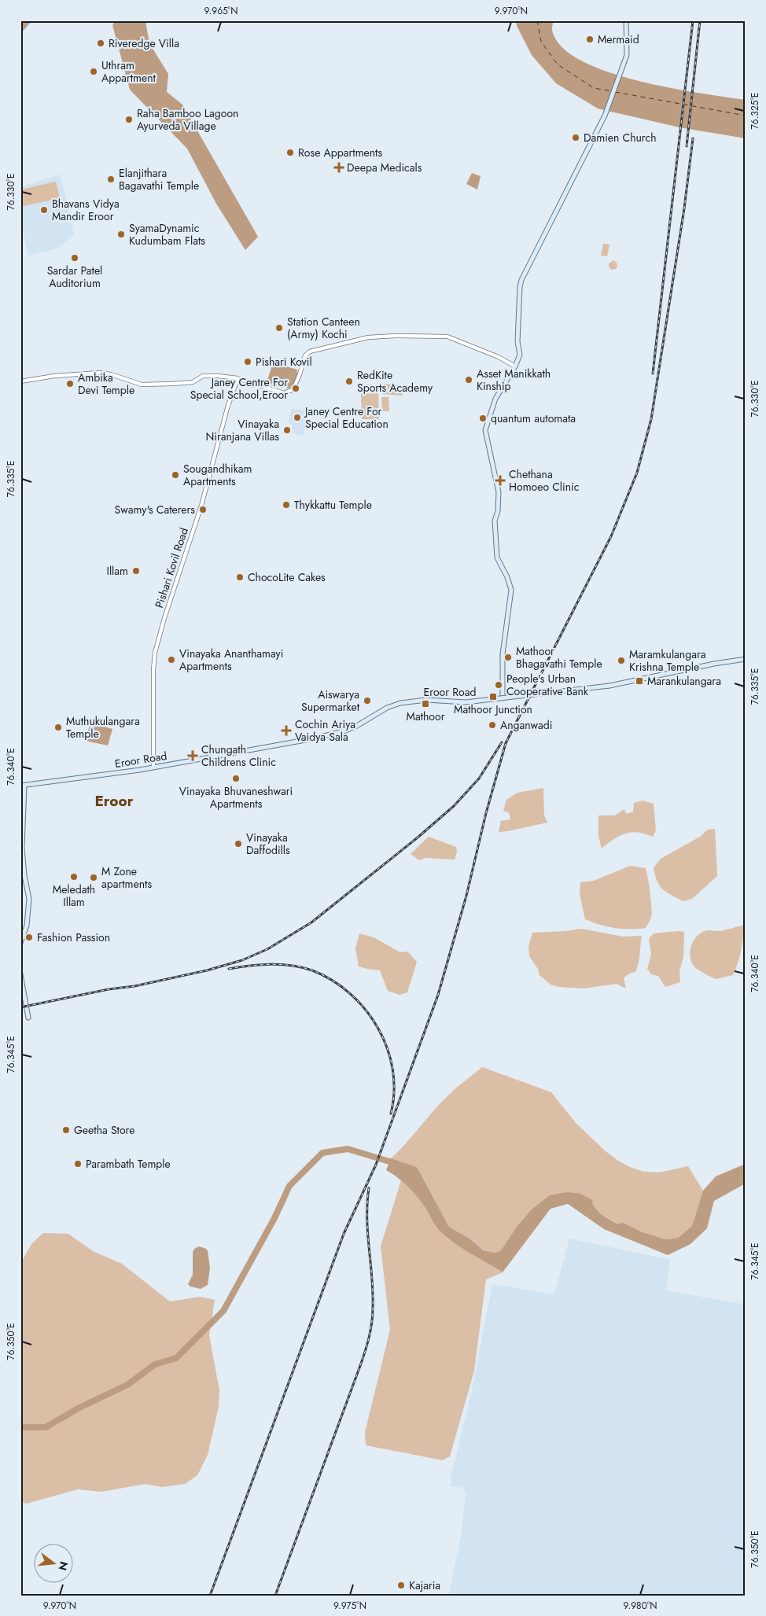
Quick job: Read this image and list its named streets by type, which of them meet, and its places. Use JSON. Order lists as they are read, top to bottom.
{
  "streets": {
    "main road": ["Eroor Road"],
    "street": ["Pishari Kovil Road"]
  },
  "crossings": [
    ["Pishari Kovil Road", "Eroor Road"]
  ],
  "districts": ["Eroor"],
  "places": {
    "other": [
      "Mermaid",
      "Riveredge Villa",
      "Uthram Appartment",
      "Raha Bamboo Lagoon Ayurveda Village",
      "Damien Church",
      "Rose Appartments",
      "Elanjithara Bagavathi Temple",
      "Bhavans Vidya Mandir Eroor",
      "SyamaDynamic Kudumbam Flats",
      "Sardar Patel Auditorium",
      "Station Canteen (Army) Kochi",
      "Pishari Kovil",
      "Asset Manikkath Kinship",
      "RedKite Sports Academy",
      "Ambika Devi Temple",
      "Janey Centre For Special School,Eroor",
      "Janey Centre For Special Education",
      "quantum automata",
      "Vinayaka Niranjana Villas",
      "Sougandhikam Apartments",
      "Thykkattu Temple",
      "Swamy's Caterers",
      "Illam",
      "ChocoLite Cakes",
      "Mathoor Bhagavathi Temple",
      "Vinayaka Ananthamayi Apartments",
      "Maramkulangara Krishna Temple",
      "People's Urban Cooperative Bank",
      "Aiswarya Supermarket",
      "Anganwadi",
      "Muthukulangara Temple",
      "Vinayaka Bhuvaneshwari Apartments",
      "Vinayaka Daffodills",
      "Meledath Illam",
      "M Zone apartments",
      "Fashion Passion",
      "Geetha Store",
      "Parambath Temple",
      "Kajaria"
    ],
    "health": [
      "Deepa Medicals",
      "Chethana Homoeo Clinic",
      "Cochin Ariya Vaidya Sala",
      "Chungath Childrens Clinic"
    ],
    "transit": ["Marankulangara", "Mathoor Junction", "Mathoor"]
  },
  "north": "right",
  "coordinates": [
    "9.965°N",
    "9.970°N",
    "76.325°E",
    "76.330°E",
    "76.335°E",
    "76.340°E",
    "76.345°E",
    "76.350°E",
    "9.975°N",
    "9.980°N"
  ]
}
